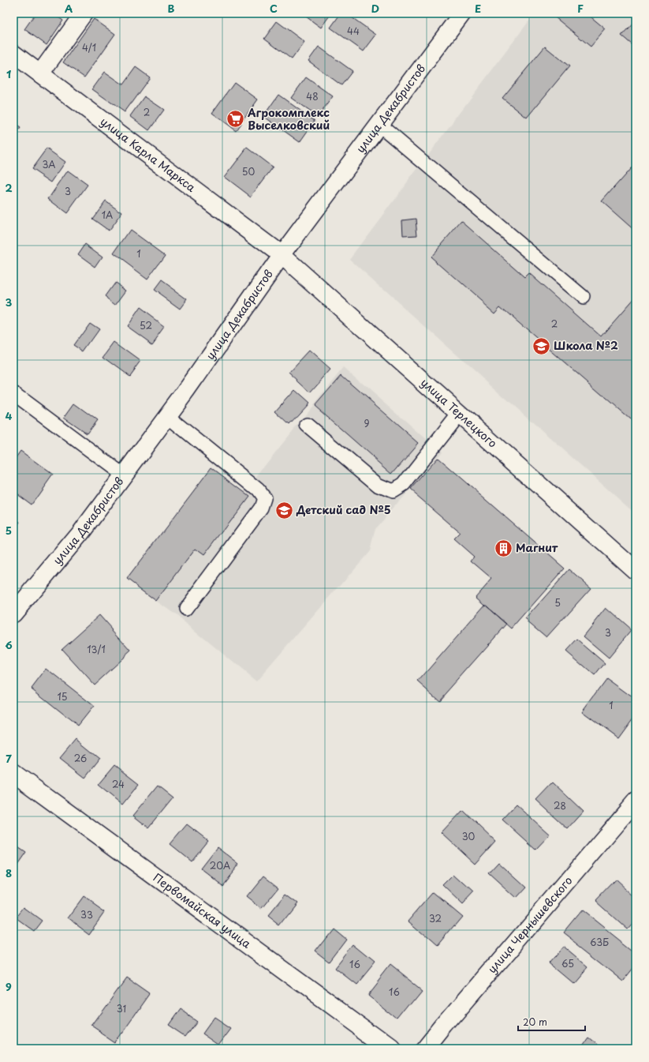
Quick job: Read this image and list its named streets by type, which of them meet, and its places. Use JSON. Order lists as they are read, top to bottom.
{
  "streets": {
    "street": [
      "улица Декабристов",
      "улица Карла Маркса",
      "улица Терлецкого",
      "Первомайская улица",
      "улица Чернышевского"
    ]
  },
  "crossings": [
    ["улица Декабристов", "улица Карла Маркса"],
    ["улица Декабристов", "улица Терлецкого"],
    ["улица Карла Маркса", "улица Терлецкого"]
  ],
  "places": {
    "supermarket": ["Агрокомплекс Выселковский"],
    "school or university": ["Школа №2", "Детский сад №5"],
    "building": ["Магнит"]
  },
  "house_numbers": [
    "44",
    "4/1",
    "48",
    "2",
    "3А",
    "50",
    "3",
    "1А",
    "1",
    "2",
    "52",
    "9",
    "5",
    "3",
    "13/1",
    "15",
    "1",
    "26",
    "24",
    "28",
    "30",
    "20А",
    "33",
    "32",
    "63Б",
    "65",
    "16",
    "16",
    "31"
  ],
  "scale_bar": "20 m",
  "grid": {
    "columns": [
      "A",
      "B",
      "C",
      "D",
      "E",
      "F"
    ],
    "rows": [
      "1",
      "2",
      "3",
      "4",
      "5",
      "6",
      "7",
      "8",
      "9"
    ]
  }
}
